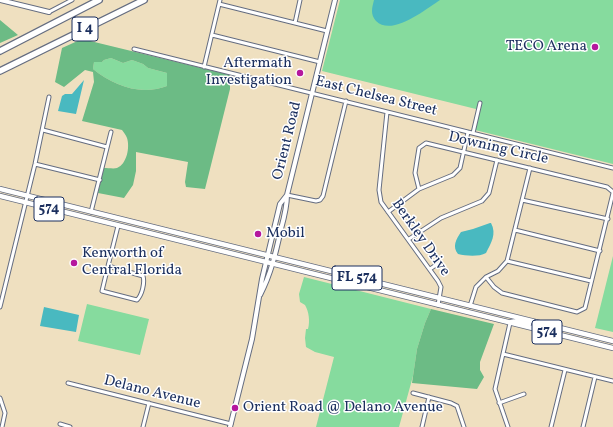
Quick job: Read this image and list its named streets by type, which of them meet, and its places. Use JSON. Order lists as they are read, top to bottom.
{
  "streets": {
    "highway": ["I 4"],
    "main road": ["574", "FL 574"],
    "street": [
      "East Chelsea Street",
      "Orient Road",
      "Downing Circle",
      "Berkley Drive",
      "Delano Avenue"
    ]
  },
  "crossings": [
    ["East Chelsea Street", "Orient Road"],
    ["East Chelsea Street", "Berkley Drive"],
    ["Orient Road", "574"],
    ["Orient Road", "FL 574"],
    ["Orient Road", "Delano Avenue"],
    ["574", "Berkley Drive"],
    ["Berkley Drive", "FL 574"]
  ],
  "places": [
    "TECO Arena",
    "Aftermath Investigation",
    "Mobil",
    "Kenworth of Central Florida",
    "Orient Road @ Delano Avenue"
  ]
}
